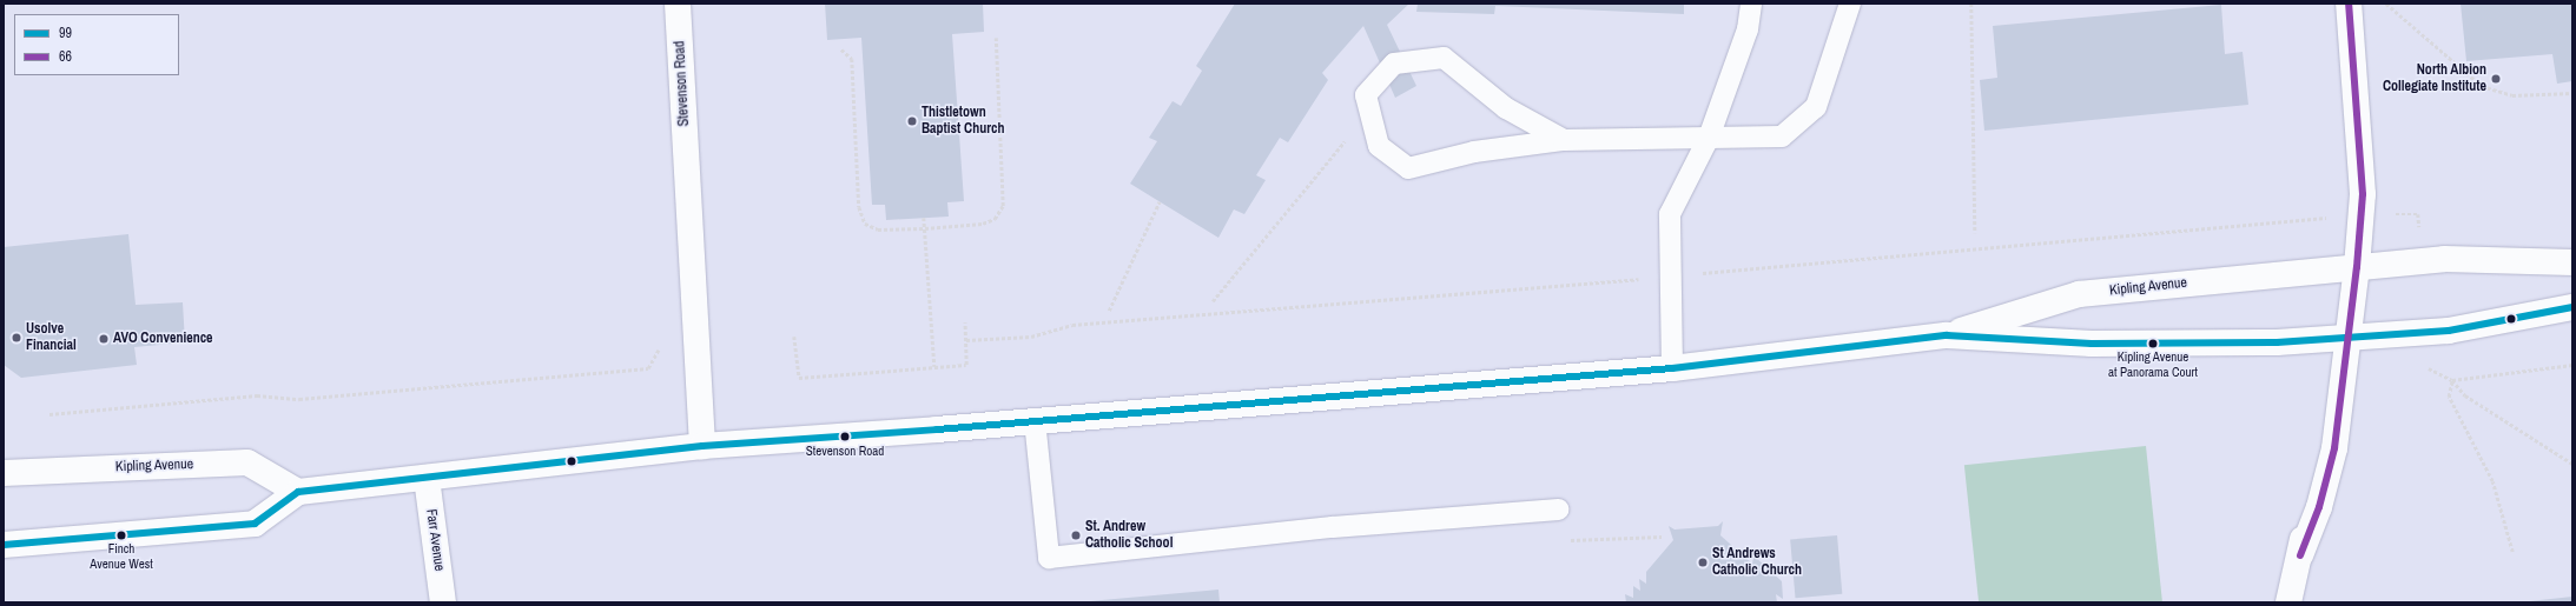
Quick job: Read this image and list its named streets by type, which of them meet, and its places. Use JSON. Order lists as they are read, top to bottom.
{
  "streets": {
    "main road": ["Stevenson Road", "Kipling Avenue", "Farr Avenue"]
  },
  "crossings": [
    ["Stevenson Road", "Kipling Avenue"],
    ["Kipling Avenue", "Farr Avenue"]
  ],
  "places": [
    "North Albion Collegiate Institute",
    "Thistletown Baptist Church",
    "Usolve Financial",
    "AVO Convenience",
    "Kipling Avenue at Panorama Court",
    "Stevenson Road",
    "Finch Avenue West",
    "St. Andrew Catholic School",
    "St Andrews Catholic Church"
  ],
  "lines": ["transit line 66", "transit line 99"],
  "legend": ["99", "66"]
}
